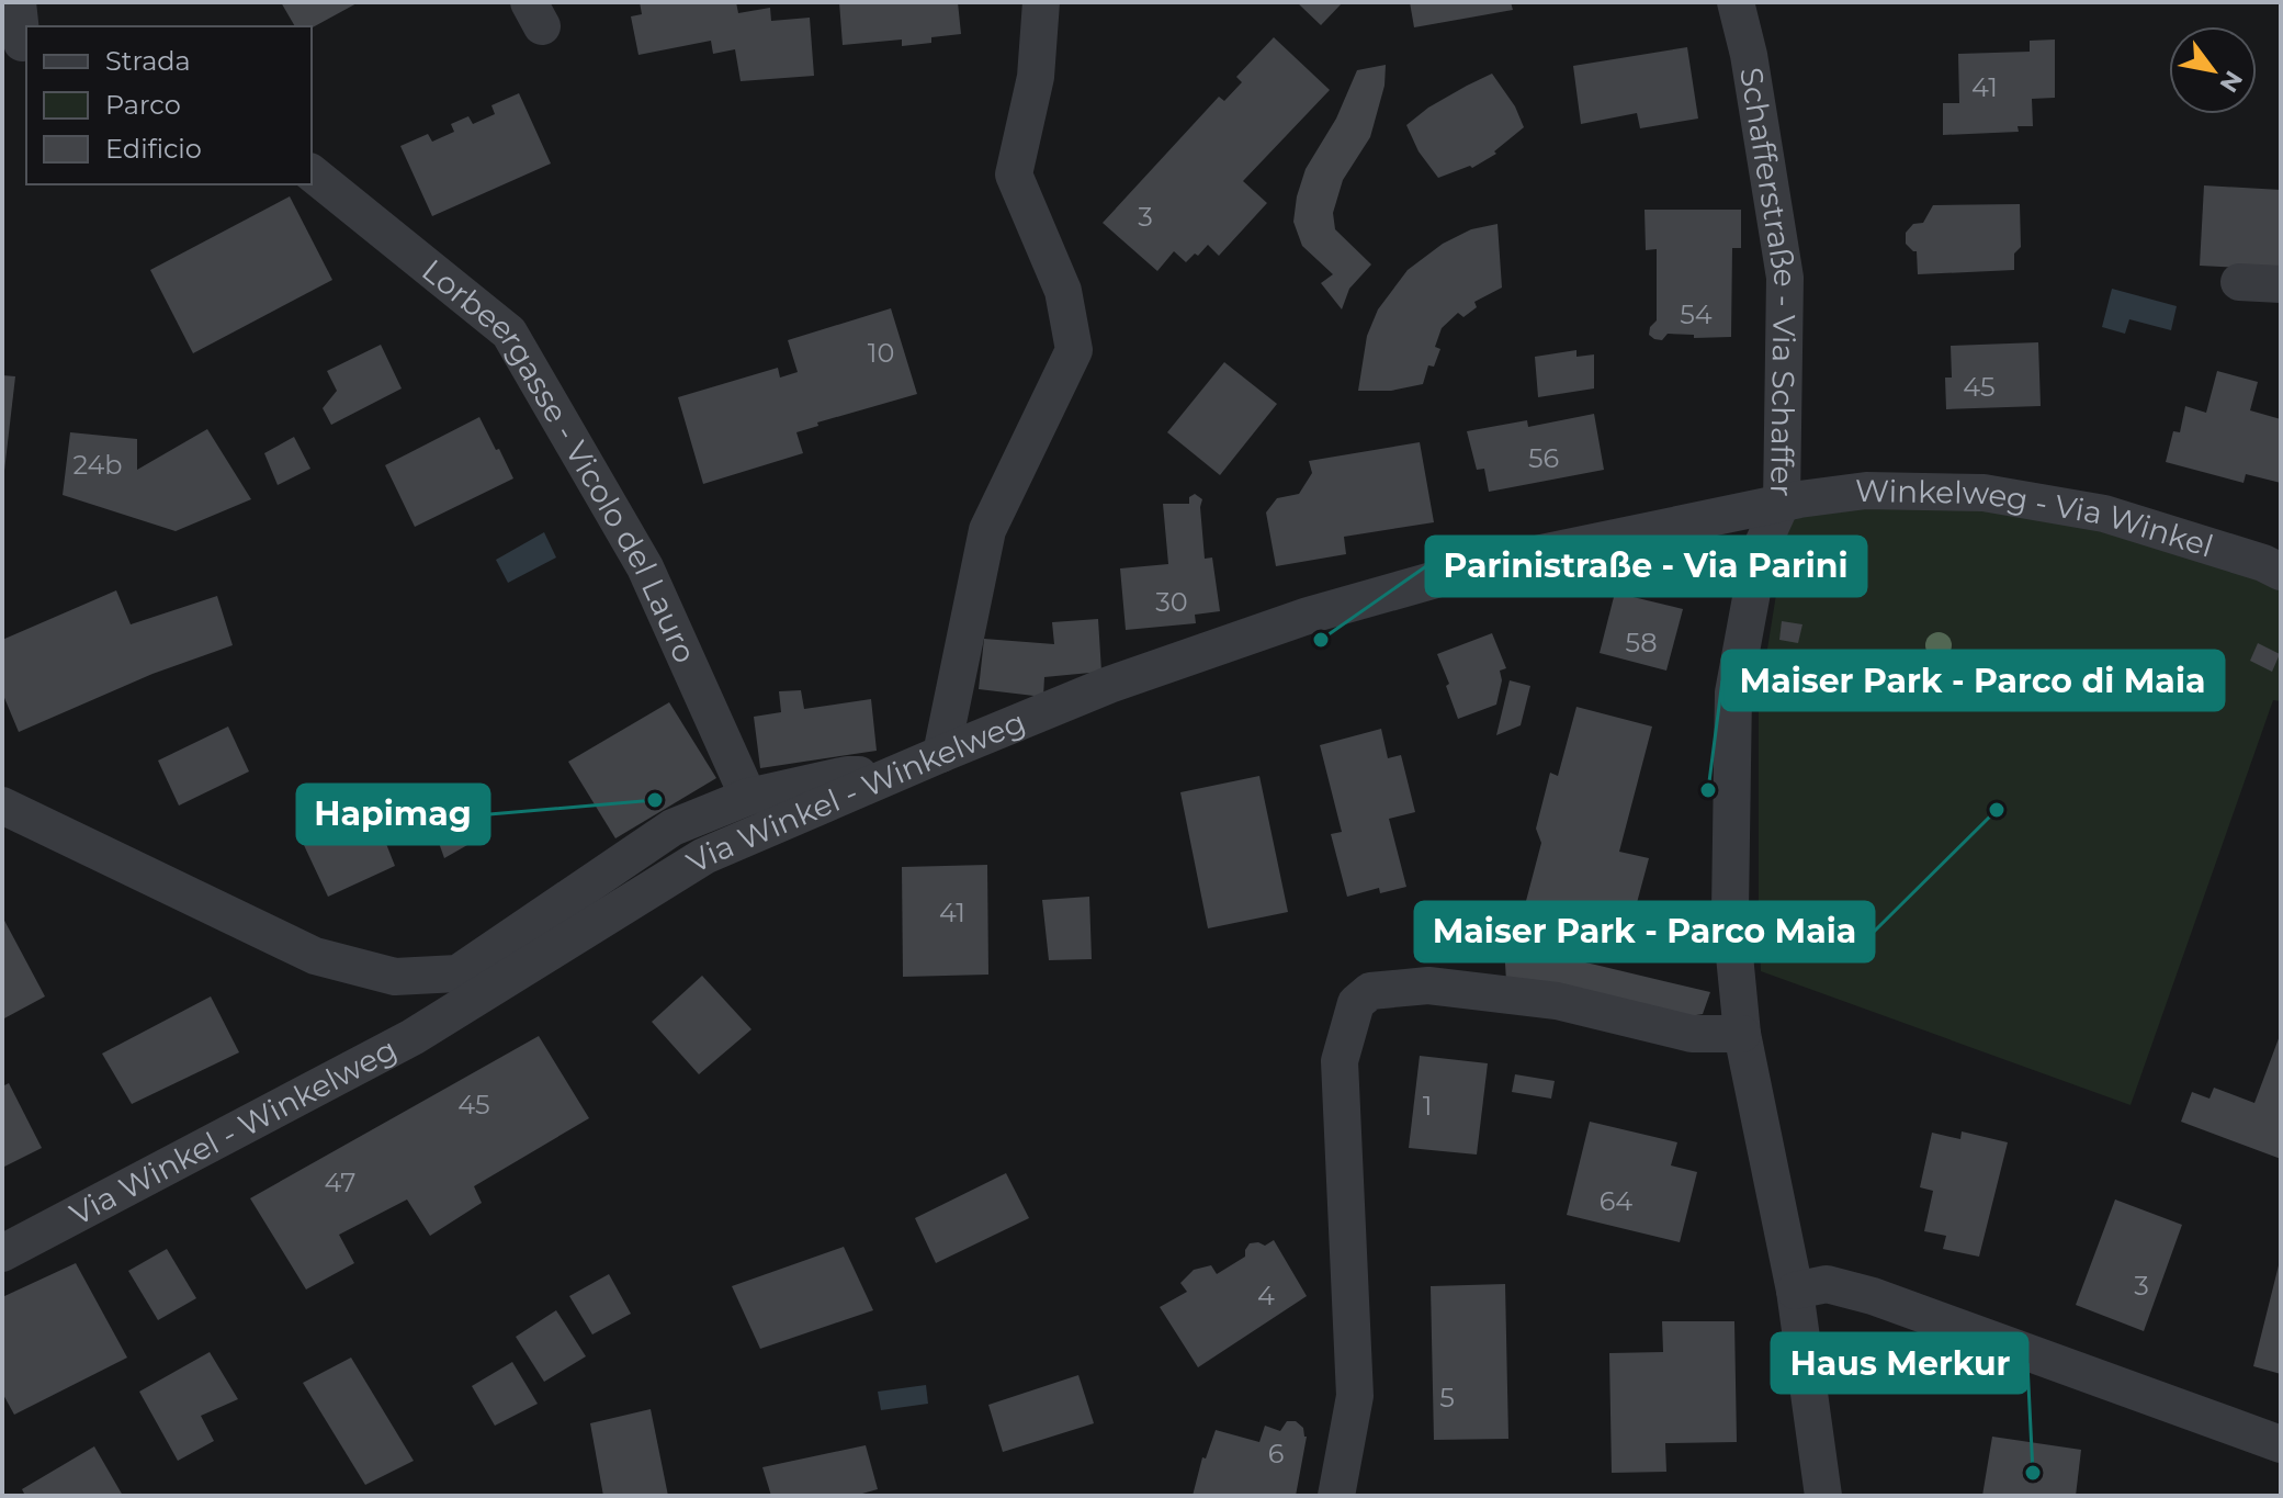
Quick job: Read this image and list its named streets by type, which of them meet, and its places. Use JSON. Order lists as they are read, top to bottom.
{
  "streets": {
    "street": [
      "Schafferstraße - Via Schaffer",
      "Lorbeergasse - Vicolo del Lauro",
      "Winkelweg - Via Winkel",
      "Via Winkel - Winkelweg"
    ]
  },
  "crossings": [
    ["Schafferstraße - Via Schaffer", "Winkelweg - Via Winkel"],
    ["Schafferstraße - Via Schaffer", "Via Winkel - Winkelweg"],
    ["Winkelweg - Via Winkel", "Via Winkel - Winkelweg"]
  ],
  "places": [
    "Parinistraße - Via Parini",
    "Maiser Park - Parco di Maia",
    "Hapimag",
    "Maiser Park - Parco Maia",
    "Haus Merkur"
  ],
  "house_numbers": [
    "41",
    "3",
    "54",
    "10",
    "45",
    "56",
    "24b",
    "30",
    "58",
    "41",
    "45",
    "1",
    "47",
    "64",
    "3",
    "4",
    "5",
    "6"
  ],
  "legend": ["Strada", "Parco", "Edificio"],
  "north": "bottom right"
}
